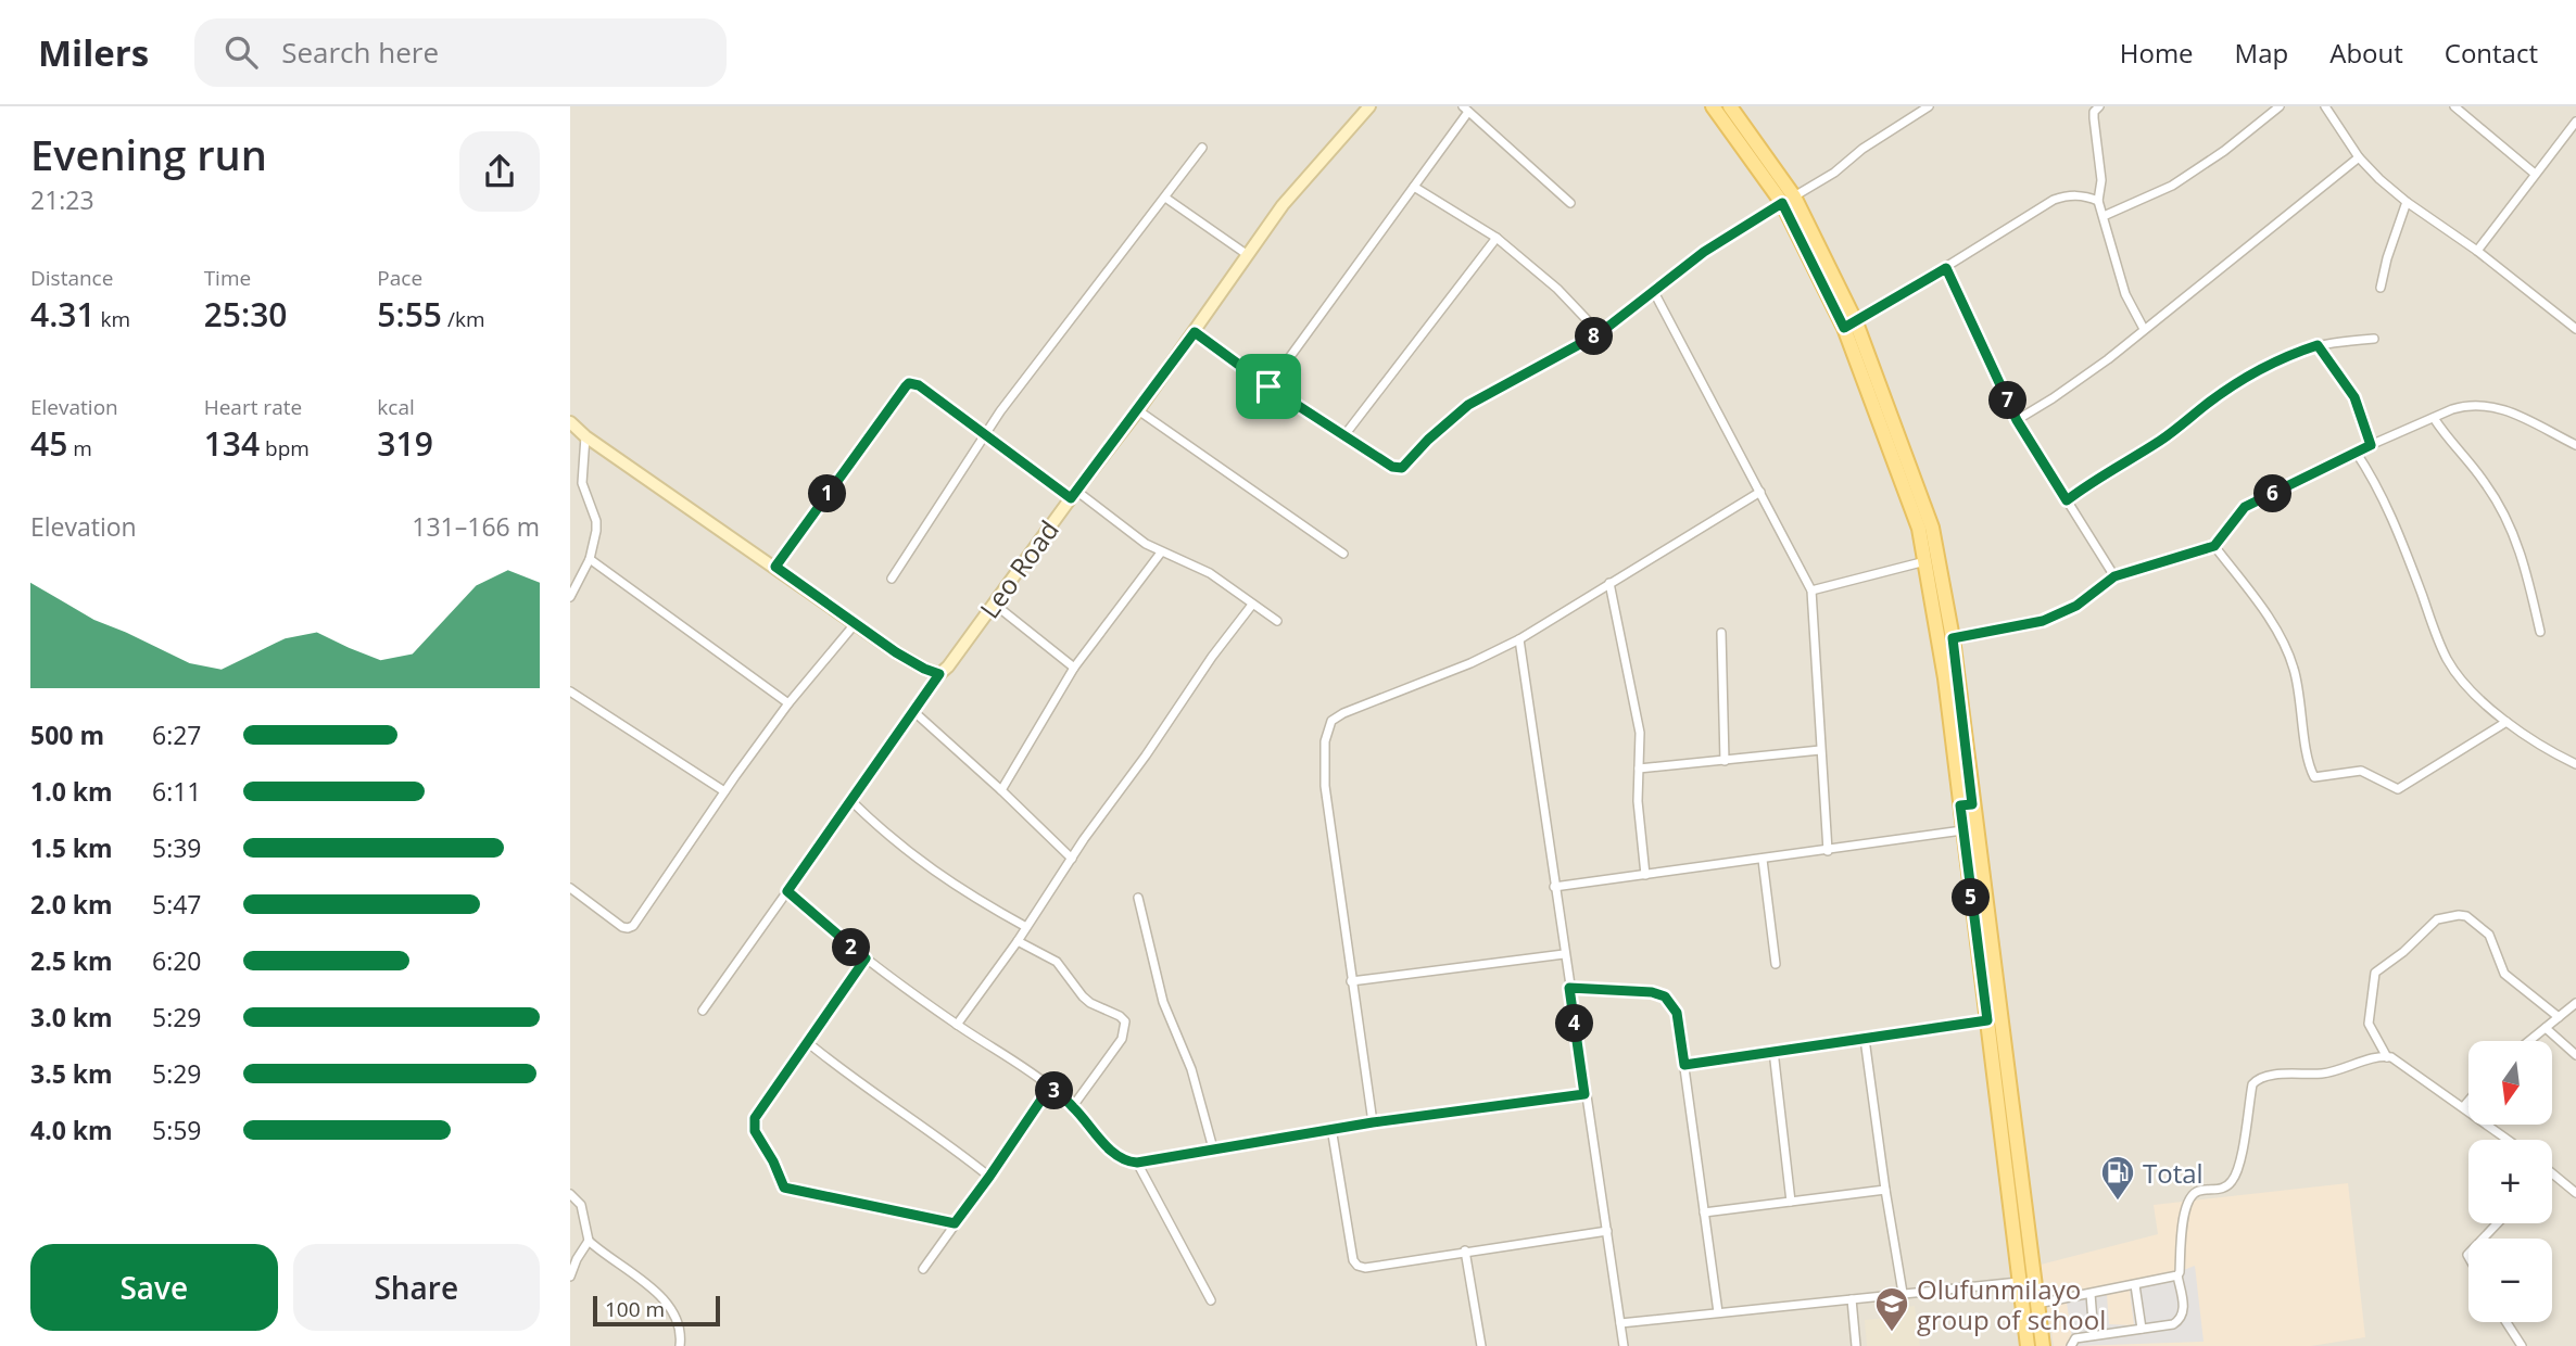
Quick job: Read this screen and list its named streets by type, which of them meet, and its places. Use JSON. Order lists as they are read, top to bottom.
{
  "streets": {
    "street": ["Leo Road"]
  },
  "places": {
    "fuel station": ["Total"],
    "school or university": ["Olufunmilayo group of school"]
  },
  "scale_bar": "100 m",
  "north": "bottom",
  "page": {
    "header": "Milers",
    "search": "Search here",
    "nav": [
      "Home",
      "Map",
      "About",
      "Contact"
    ],
    "heading": ["Evening run", "21:23"],
    "stats": [
      ["Distance", "4.31 km"],
      ["Time", "25:30"],
      ["Pace", "5:55 /km"],
      ["Elevation", "45 m"],
      ["Heart rate", "134 bpm"],
      ["kcal", "319"]
    ],
    "pins": [
      "8",
      "7",
      "1",
      "6",
      "5",
      "2",
      "4",
      "3"
    ],
    "chart": ["Elevation", "131–166 m"],
    "list": [
      {
        "name": "500 m",
        "note": "6:27"
      },
      {
        "name": "1.0 km",
        "note": "6:11"
      },
      {
        "name": "1.5 km",
        "note": "5:39"
      },
      {
        "name": "2.0 km",
        "note": "5:47"
      },
      {
        "name": "2.5 km",
        "note": "6:20"
      },
      {
        "name": "3.0 km",
        "note": "5:29"
      },
      {
        "name": "3.5 km",
        "note": "5:29"
      },
      {
        "name": "4.0 km",
        "note": "5:59"
      }
    ],
    "map_buttons": ["+", "−"],
    "buttons": ["Save", "Share"],
    "scale": "100 m"
  }
}
